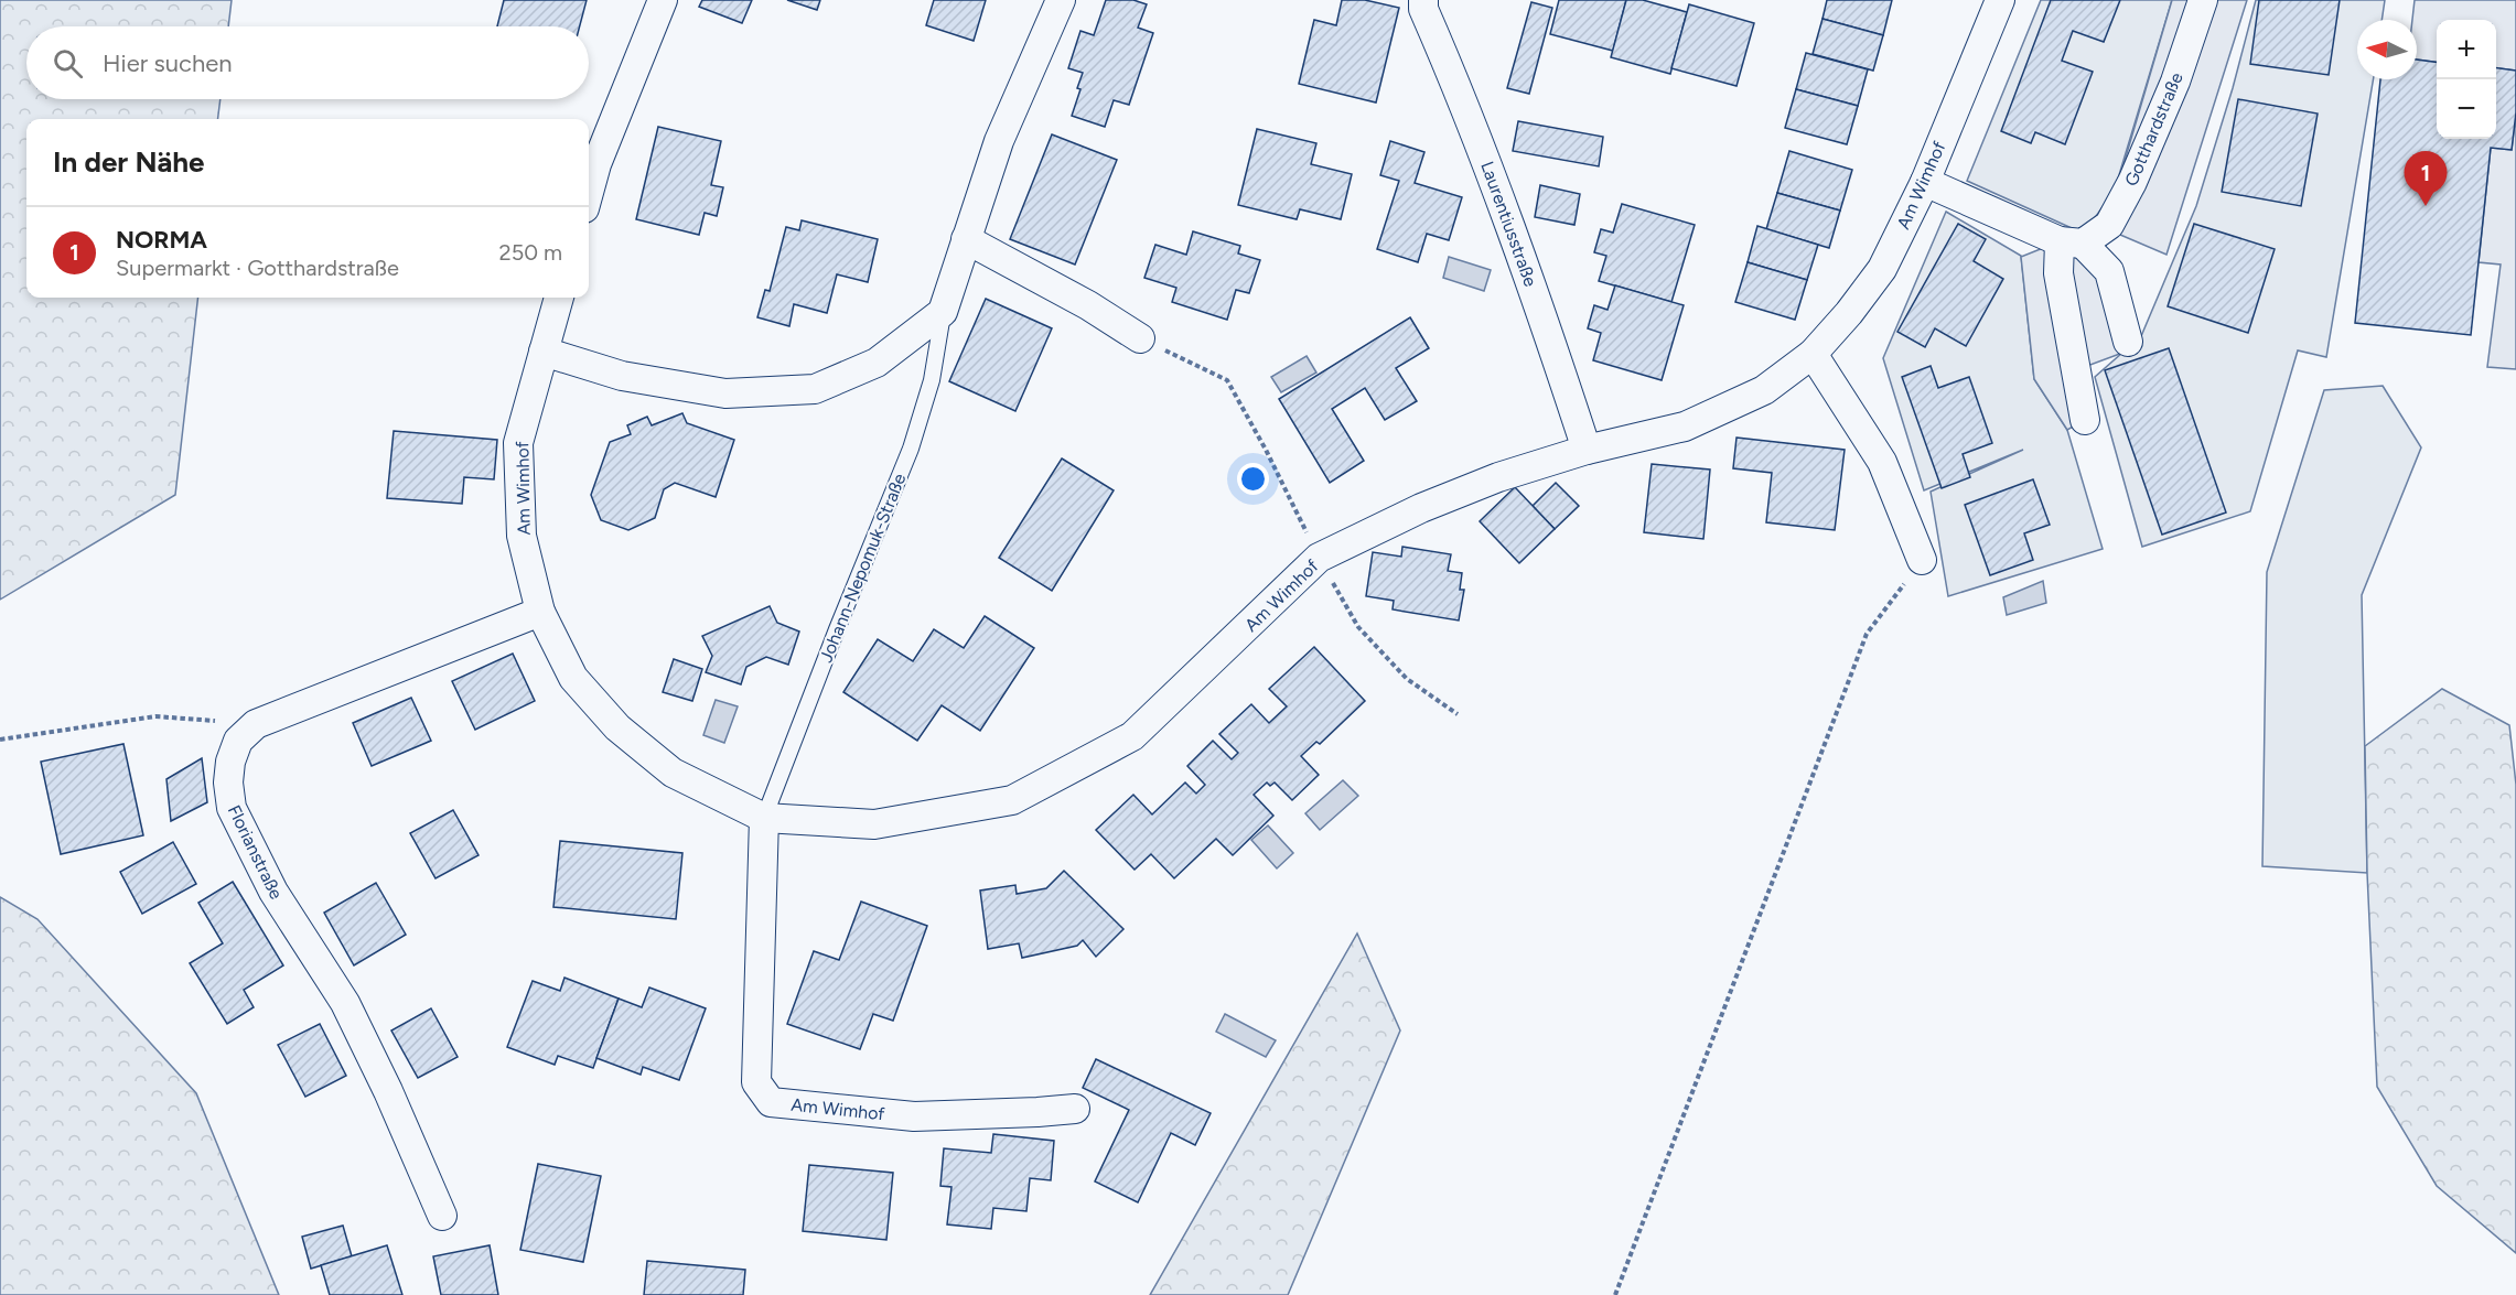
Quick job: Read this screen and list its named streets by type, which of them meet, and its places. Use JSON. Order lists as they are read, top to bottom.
{
  "streets": {
    "street": [
      "Gotthardstraße",
      "Am Wimhof",
      "Laurentiusstraße",
      "Johann-Nepomuk-Straße",
      "Florianstraße"
    ]
  },
  "crossings": [
    ["Am Wimhof", "Laurentiusstraße"],
    ["Am Wimhof", "Johann-Nepomuk-Straße"],
    ["Am Wimhof", "Florianstraße"]
  ],
  "north": "left",
  "page": {
    "map_buttons": ["+", "−"],
    "search": "Hier suchen",
    "heading": "In der Nähe",
    "pins": "1",
    "list": [
      {
        "mark": "1",
        "name": "NORMA",
        "note": "Supermarkt · Gotthardstraße",
        "value": "250 m"
      }
    ]
  }
}
